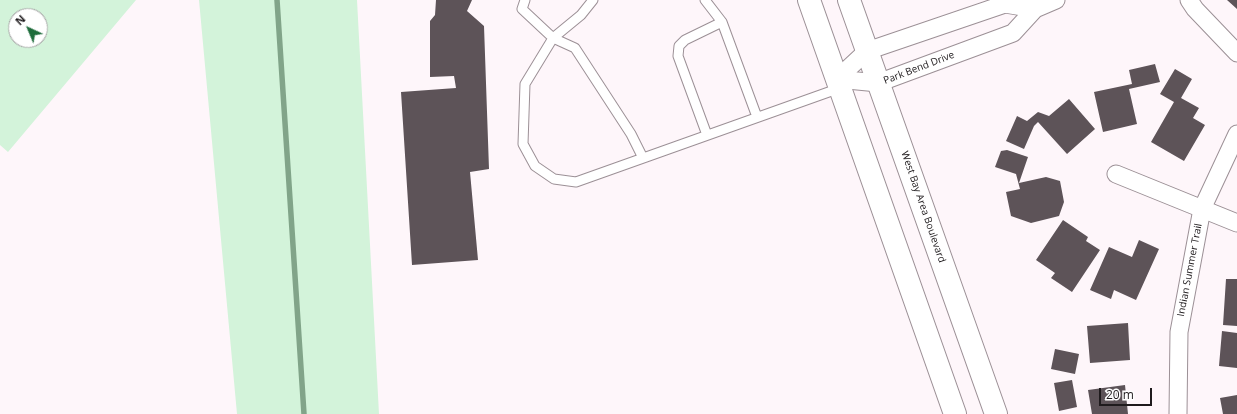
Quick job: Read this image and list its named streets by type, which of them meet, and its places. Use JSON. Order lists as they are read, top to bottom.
{
  "streets": {
    "main road": ["West Bay Area Boulevard"],
    "street": ["Park Bend Drive", "Indian Summer Trail"]
  },
  "crossings": [
    ["Park Bend Drive", "West Bay Area Boulevard"]
  ],
  "scale_bar": "20 m",
  "north": "top left"
}
